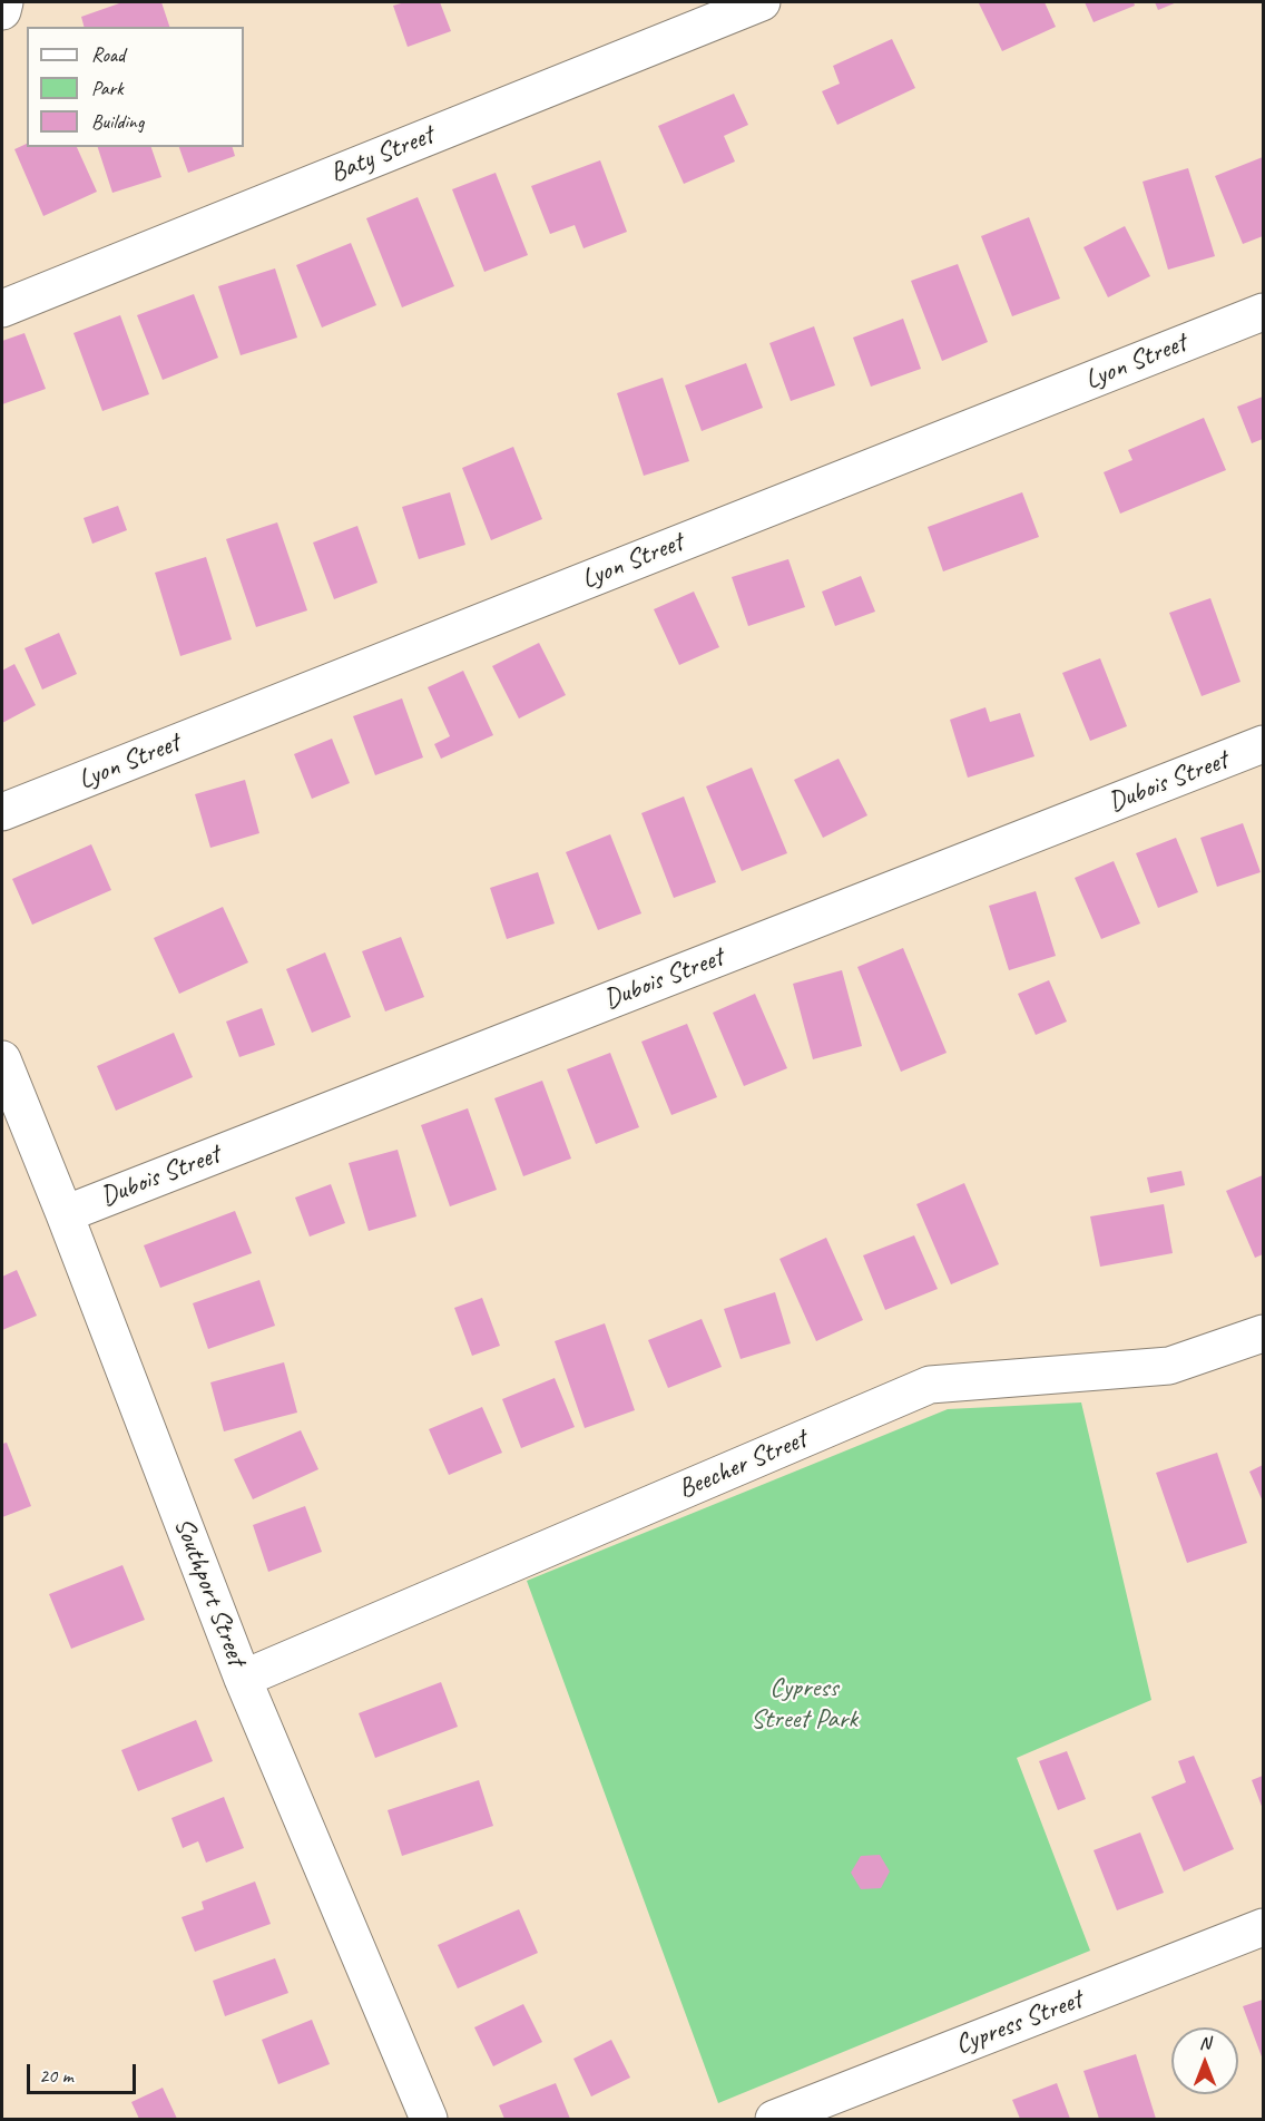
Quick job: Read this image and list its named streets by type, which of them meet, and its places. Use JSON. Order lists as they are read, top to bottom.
{
  "streets": {
    "street": [
      "Baty Street",
      "Lyon Street",
      "Dubois Street",
      "Beecher Street",
      "Southport Street",
      "Cypress Street"
    ]
  },
  "crossings": [
    ["Dubois Street", "Southport Street"],
    ["Beecher Street", "Southport Street"]
  ],
  "parks": ["Cypress Street Park"],
  "legend": ["Road", "Park", "Building"],
  "scale_bar": "20 m",
  "north": "top"
}
